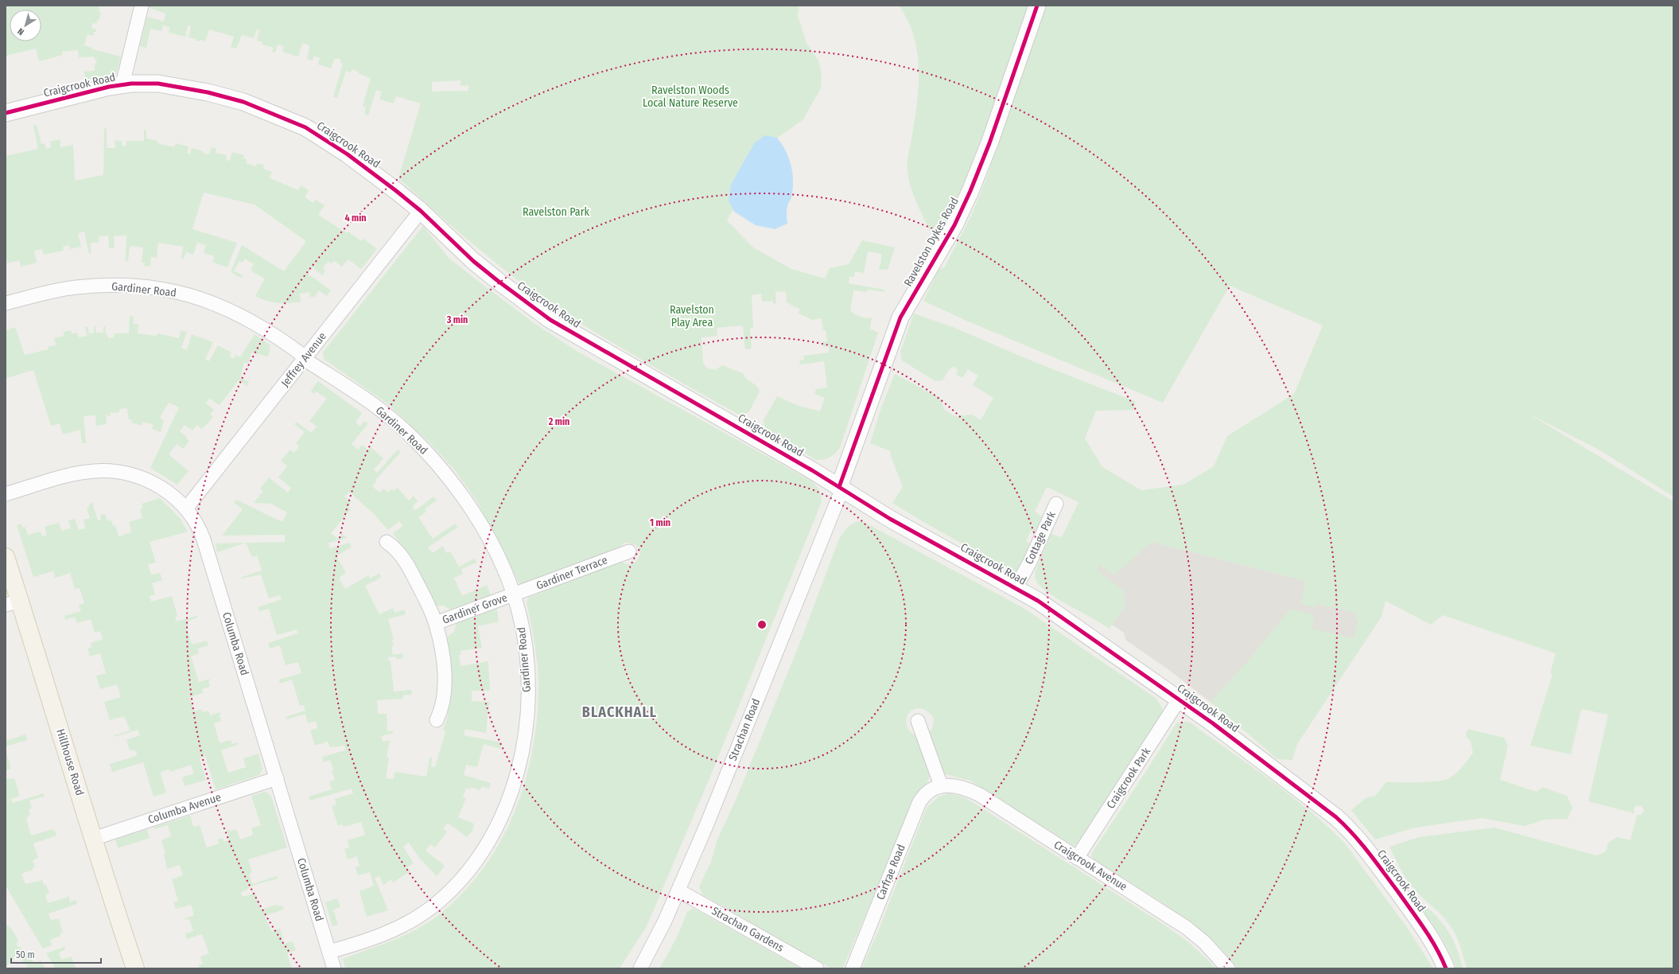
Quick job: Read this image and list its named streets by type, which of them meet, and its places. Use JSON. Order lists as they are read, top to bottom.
{
  "streets": {
    "main road": ["Hillhouse Road"],
    "street": [
      "Craigcrook Road",
      "Ravelston Dykes Road",
      "Gardiner Road",
      "Jeffrey Avenue",
      "Cottage Park",
      "Gardiner Terrace",
      "Gardiner Grove",
      "Columba Road",
      "Strachan Road",
      "Craigcrook Park",
      "Columba Avenue",
      "Craigcrook Avenue",
      "Carfrae Road",
      "Strachan Gardens"
    ]
  },
  "crossings": [
    ["Craigcrook Road", "Ravelston Dykes Road"],
    ["Craigcrook Road", "Jeffrey Avenue"],
    ["Craigcrook Road", "Cottage Park"],
    ["Craigcrook Road", "Strachan Road"],
    ["Craigcrook Road", "Craigcrook Park"],
    ["Ravelston Dykes Road", "Strachan Road"],
    ["Gardiner Road", "Jeffrey Avenue"],
    ["Gardiner Road", "Gardiner Terrace"],
    ["Gardiner Road", "Gardiner Grove"],
    ["Gardiner Road", "Columba Road"],
    ["Jeffrey Avenue", "Columba Road"],
    ["Gardiner Terrace", "Gardiner Grove"],
    ["Columba Road", "Columba Avenue"],
    ["Strachan Road", "Strachan Gardens"],
    ["Hillhouse Road", "Columba Avenue"],
    ["Craigcrook Park", "Craigcrook Avenue"],
    ["Craigcrook Avenue", "Carfrae Road"]
  ],
  "districts": ["BLACKHALL"],
  "parks": ["Ravelston Woods Local Nature Reserve", "Ravelston Park", "Ravelston Play Area"],
  "scale_bar": "50 m",
  "north": "bottom left",
  "rings": [
    "4 min",
    "3 min",
    "2 min",
    "1 min"
  ]
}
